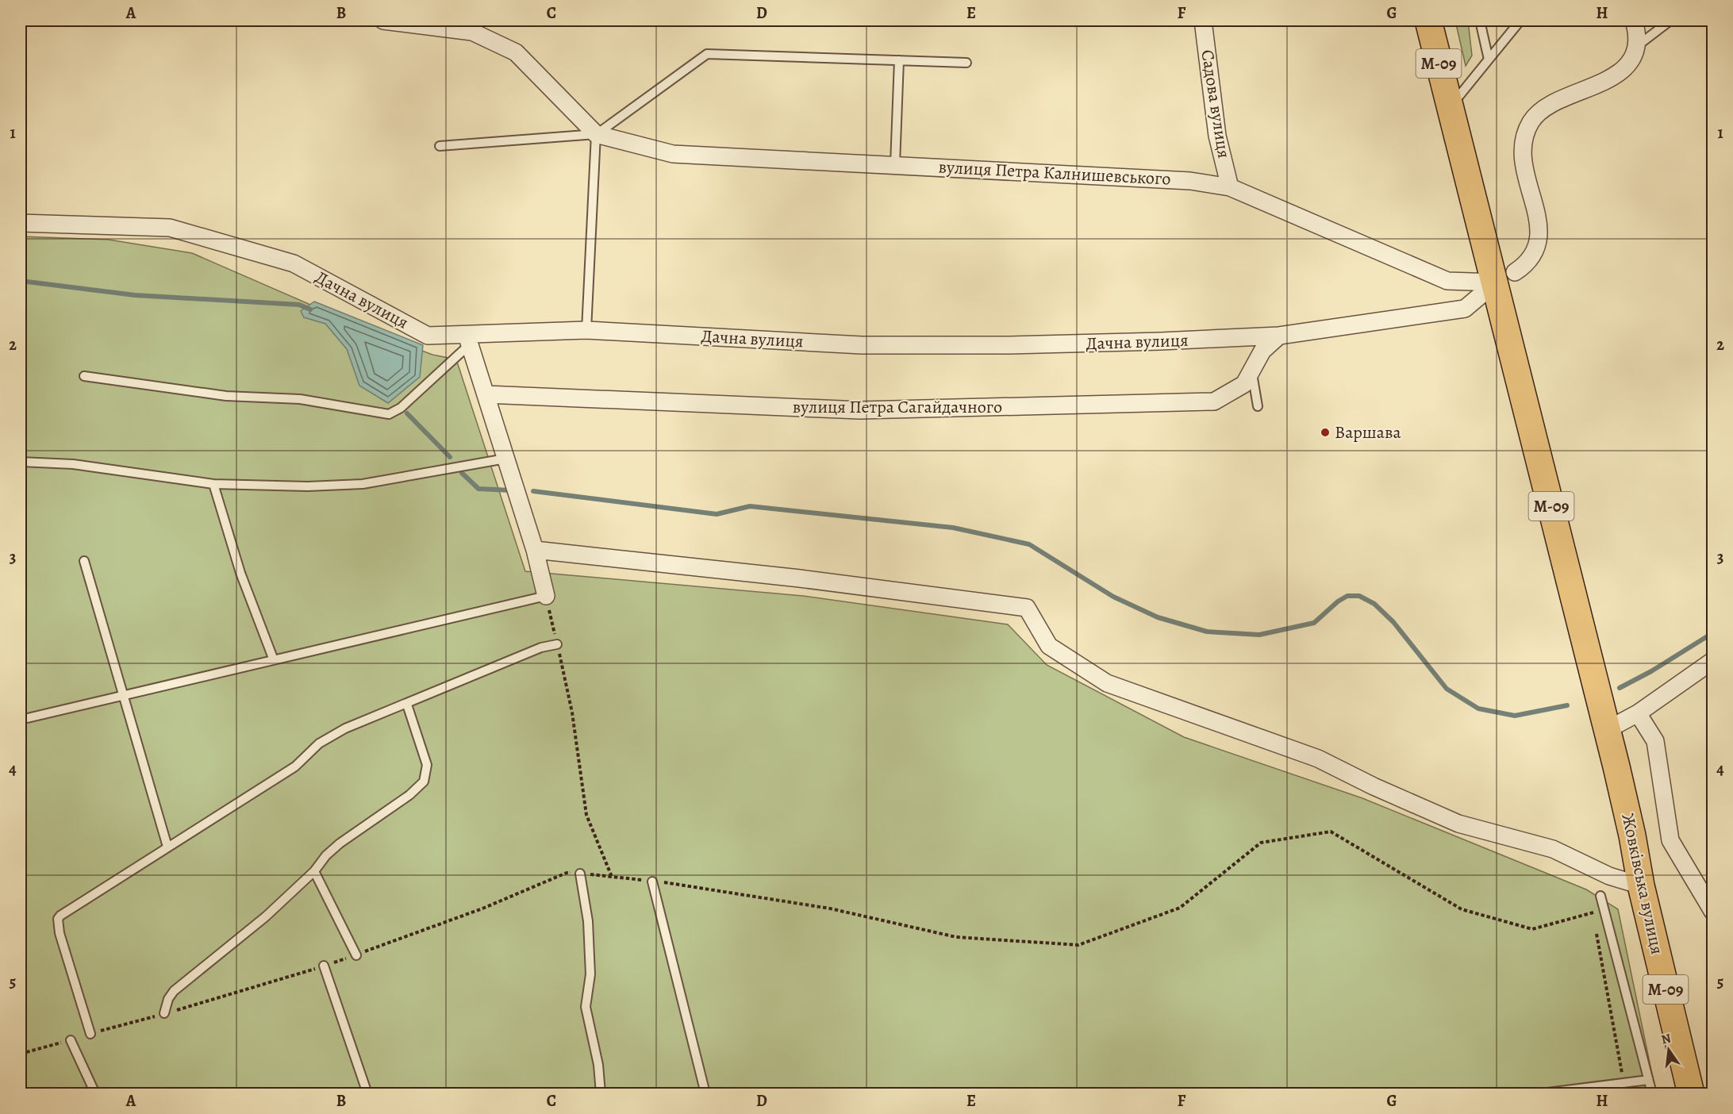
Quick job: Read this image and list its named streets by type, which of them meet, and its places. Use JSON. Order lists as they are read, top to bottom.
{
  "streets": {
    "highway": ["М-09", "Жовківська вулиця"],
    "street": [
      "Садова вулиця",
      "вулиця Петра Калнишевського",
      "Дачна вулиця",
      "вулиця Петра Сагайдачного"
    ]
  },
  "crossings": [
    ["М-09", "вулиця Петра Калнишевського"],
    ["М-09", "Дачна вулиця"],
    ["М-09", "Жовківська вулиця"],
    ["Садова вулиця", "вулиця Петра Калнишевського"],
    ["вулиця Петра Калнишевського", "Дачна вулиця"],
    ["Дачна вулиця", "вулиця Петра Сагайдачного"]
  ],
  "places": ["Варшава"],
  "north": "top",
  "grid": {
    "columns": [
      "A",
      "B",
      "C",
      "D",
      "E",
      "F",
      "G",
      "H"
    ],
    "rows": [
      "1",
      "2",
      "3",
      "4",
      "5"
    ]
  }
}
